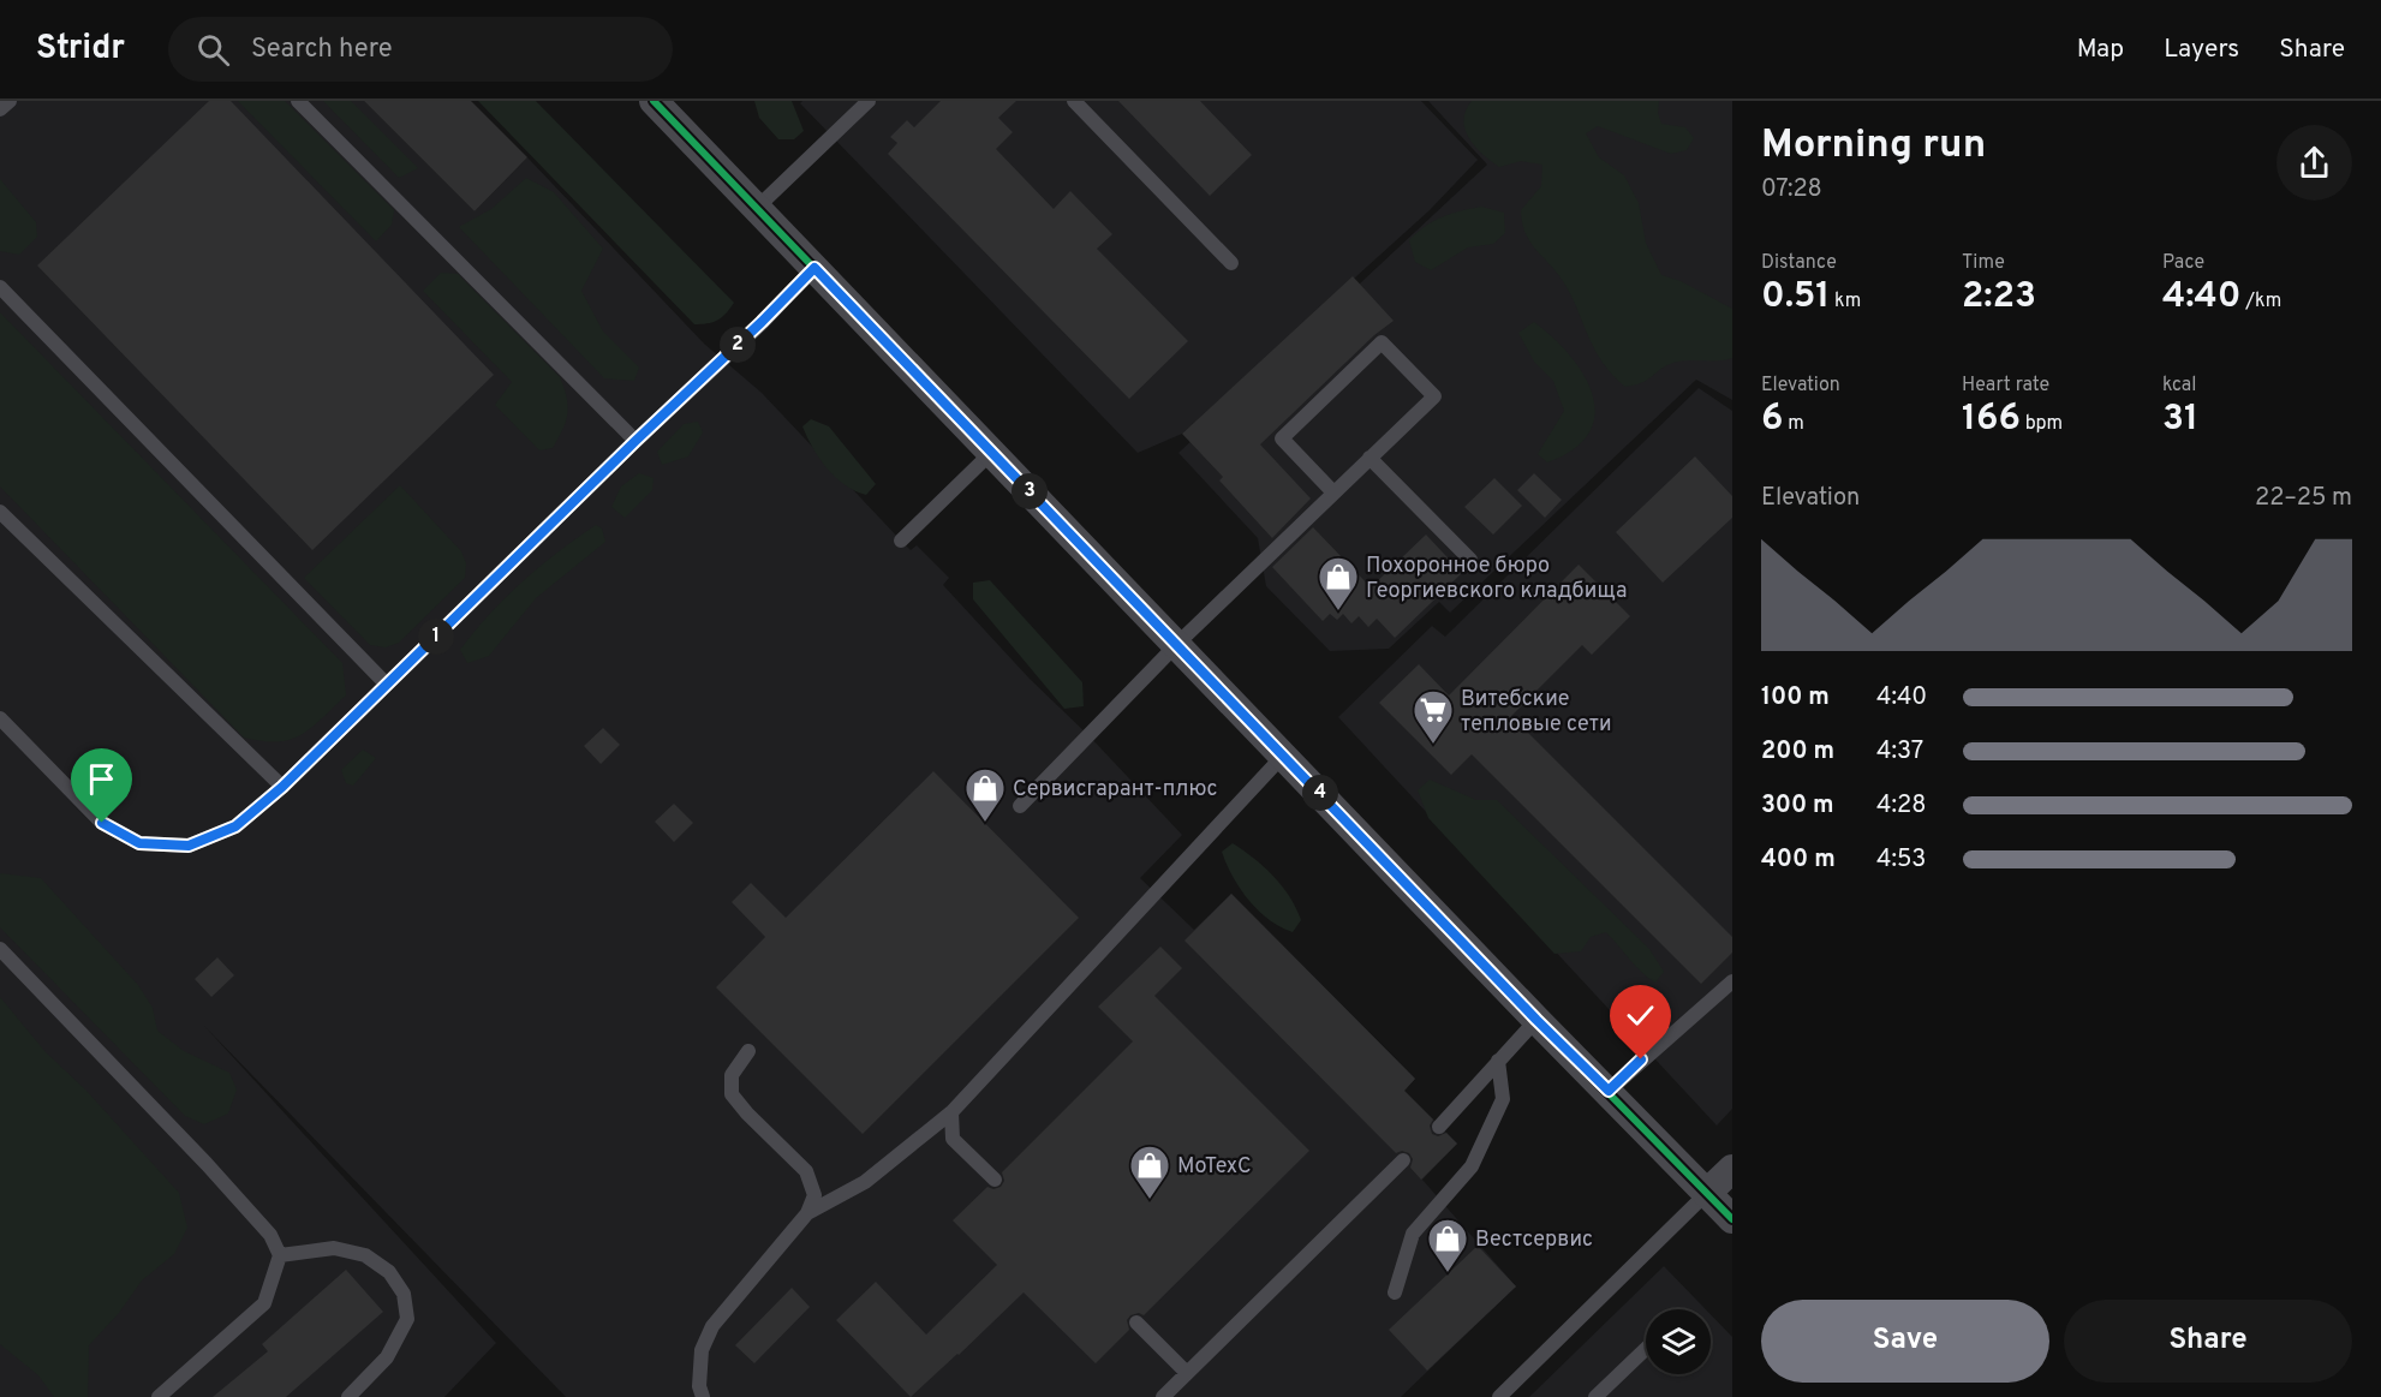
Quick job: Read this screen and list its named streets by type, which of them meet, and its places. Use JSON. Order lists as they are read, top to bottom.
{
  "places": {
    "shop": [
      "Похоронное бюро Георгиевского кладбища",
      "Сервисгарант-плюс",
      "MoTexC",
      "Вестсервис"
    ],
    "supermarket": ["Витебские тепловые сети"]
  },
  "page": {
    "header": "Stridr",
    "search": "Search here",
    "nav": ["Map", "Layers", "Share"],
    "heading": ["Morning run", "07:28"],
    "stats": [
      ["Distance", "0.51 km"],
      ["Time", "2:23"],
      ["Pace", "4:40 /km"],
      ["Elevation", "6 m"],
      ["Heart rate", "166 bpm"],
      ["kcal", "31"]
    ],
    "pins": [
      "2",
      "3",
      "1",
      "4"
    ],
    "chart": ["Elevation", "22–25 m"],
    "list": [
      {
        "name": "100 m",
        "note": "4:40"
      },
      {
        "name": "200 m",
        "note": "4:37"
      },
      {
        "name": "300 m",
        "note": "4:28"
      },
      {
        "name": "400 m",
        "note": "4:53"
      }
    ],
    "buttons": ["Save", "Share"]
  }
}
